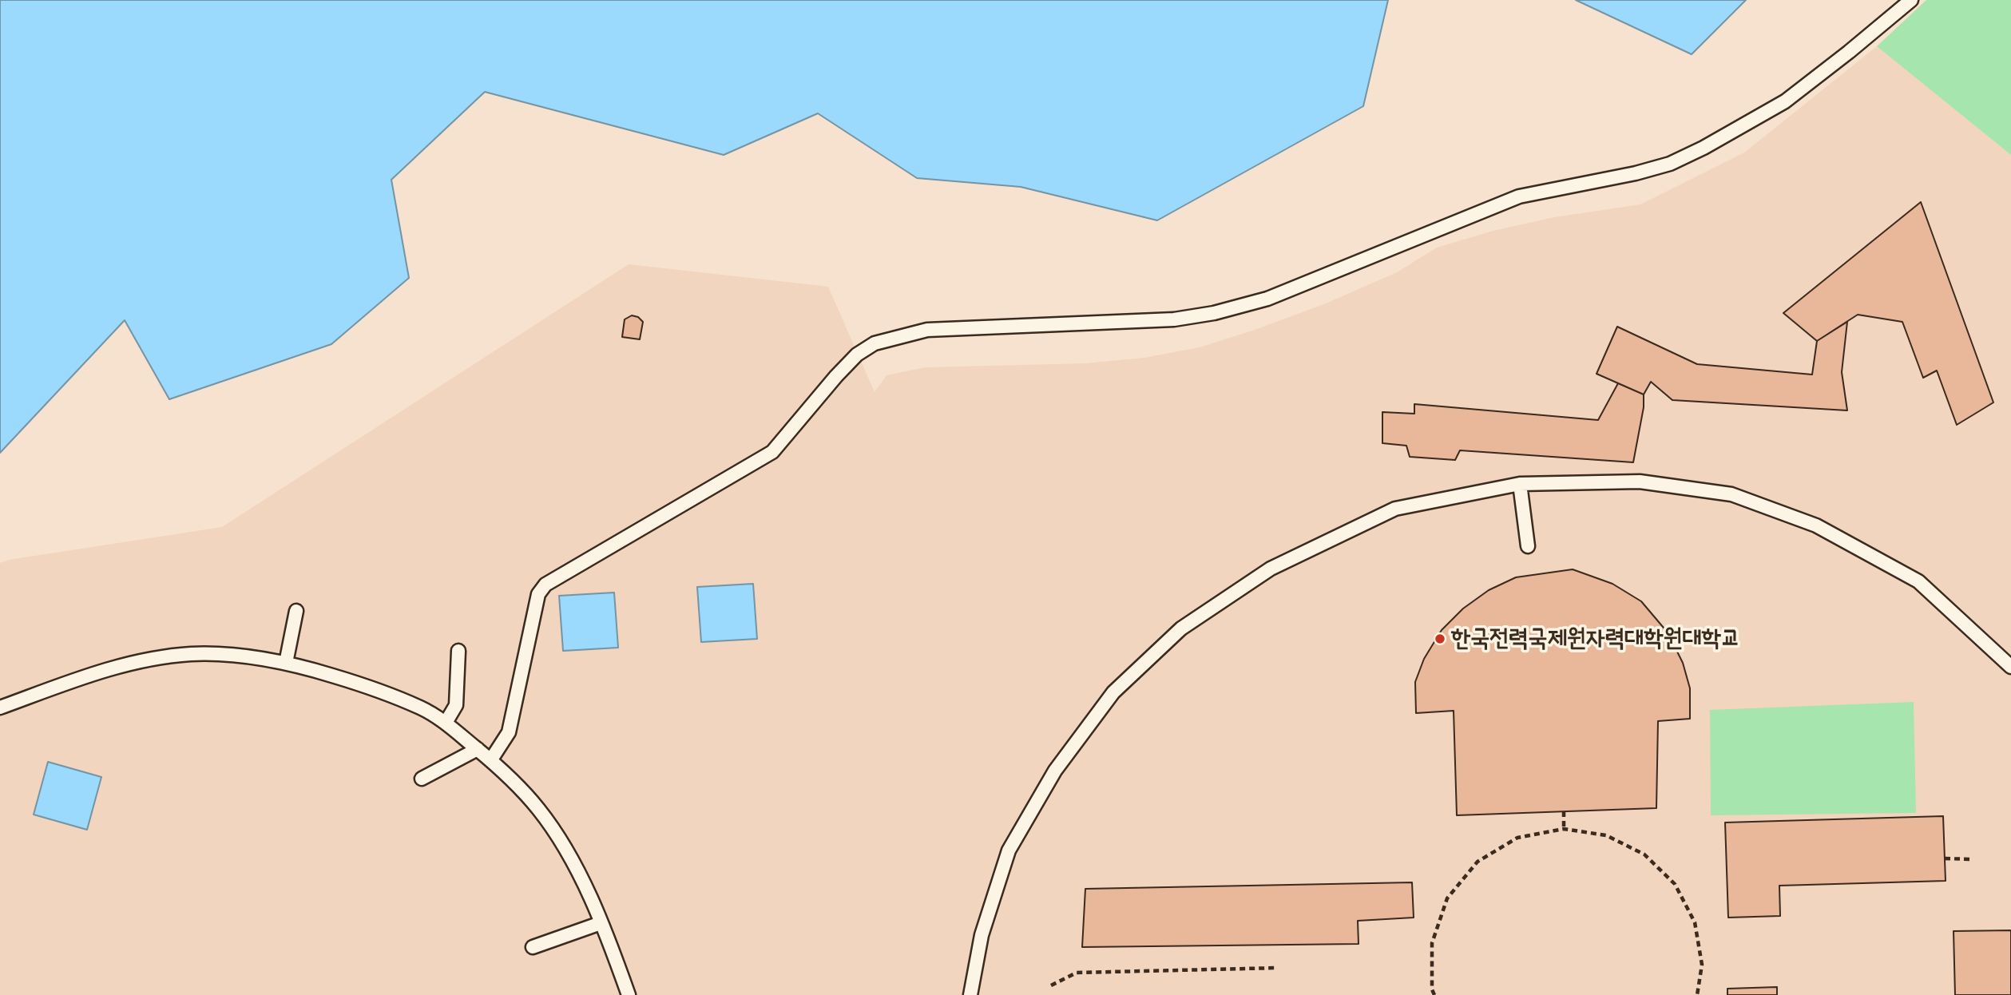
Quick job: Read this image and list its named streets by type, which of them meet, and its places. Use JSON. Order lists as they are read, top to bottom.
{
  "places": ["한국전력국제원자력대학원대학교"]
}
